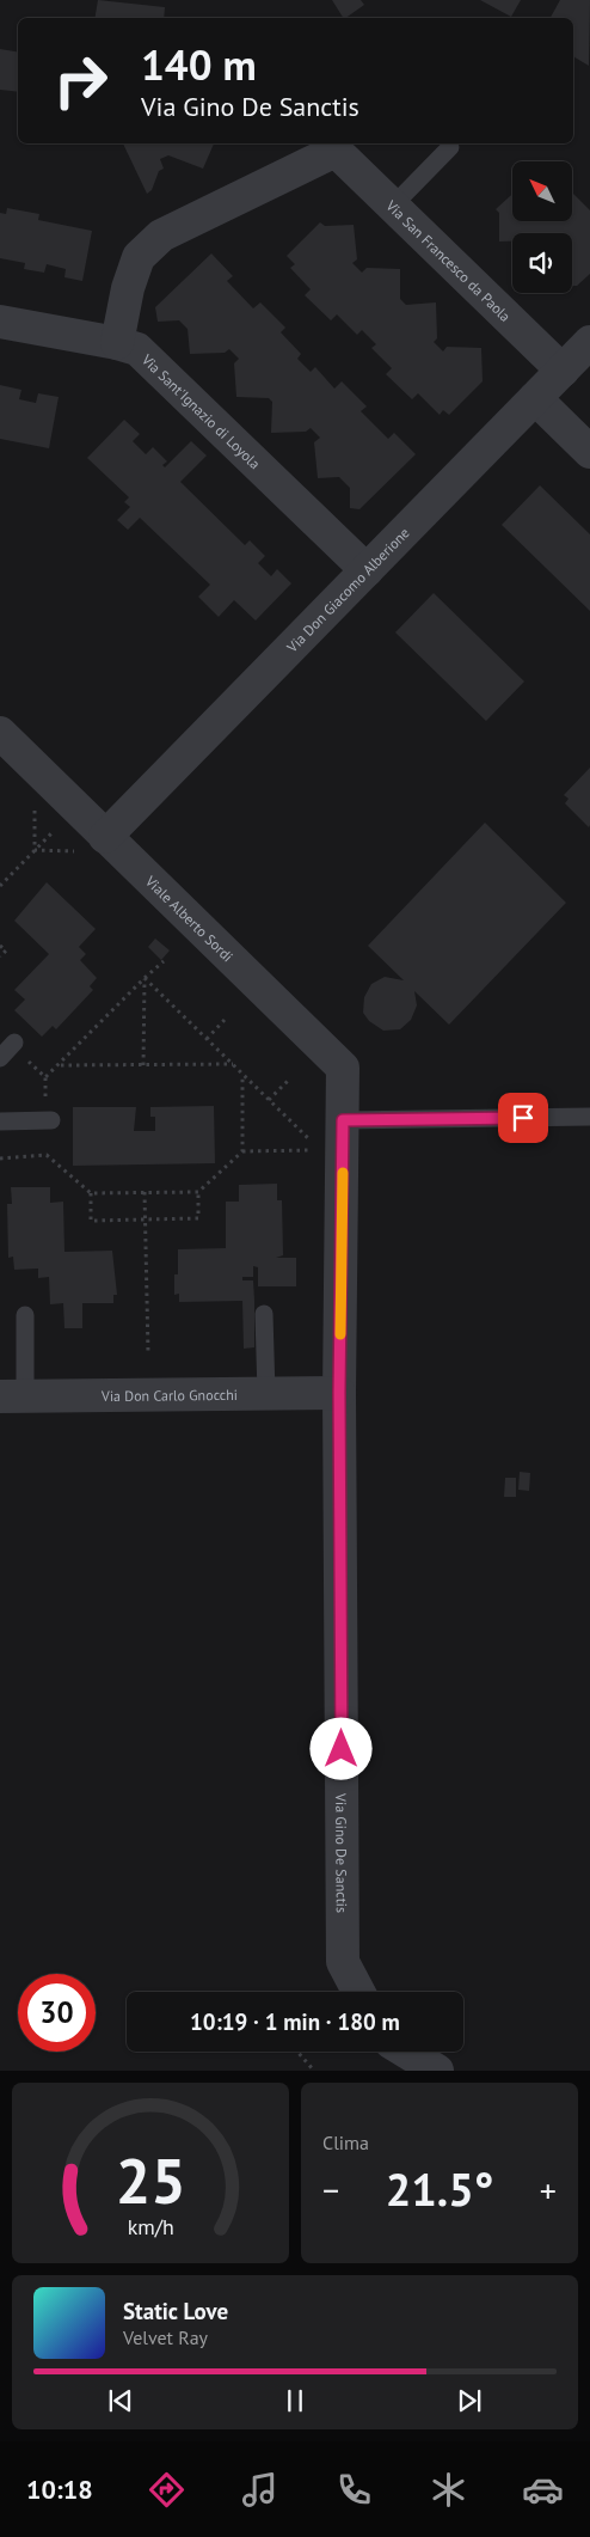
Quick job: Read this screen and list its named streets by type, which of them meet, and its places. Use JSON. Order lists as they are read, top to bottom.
{
  "streets": {
    "street": [
      "Via San Francesco da Paola",
      "Via Sant'Ignazio di Loyola",
      "Via Don Giacomo Alberione",
      "Viale Alberto Sordi",
      "Via Don Carlo Gnocchi",
      "Via Gino De Sanctis"
    ]
  },
  "crossings": [
    ["Via San Francesco da Paola", "Via Sant'Ignazio di Loyola"],
    ["Via San Francesco da Paola", "Via Don Giacomo Alberione"],
    ["Via Sant'Ignazio di Loyola", "Via Don Giacomo Alberione"],
    ["Via Don Giacomo Alberione", "Viale Alberto Sordi"],
    ["Viale Alberto Sordi", "Via Gino De Sanctis"],
    ["Via Don Carlo Gnocchi", "Via Gino De Sanctis"]
  ],
  "north": "top left",
  "page": {
    "turn": ["140 m", "Via Gino De Sanctis"],
    "limit": "30",
    "trip": "10:19 · 1 min · 180 m",
    "tile": "Clima",
    "heat": ["−", "21.5°", "+"],
    "song": ["Static Love", "Velvet Ray"],
    "tabs": "10:18",
    "gauge": ["25", "km/h"]
  }
}
